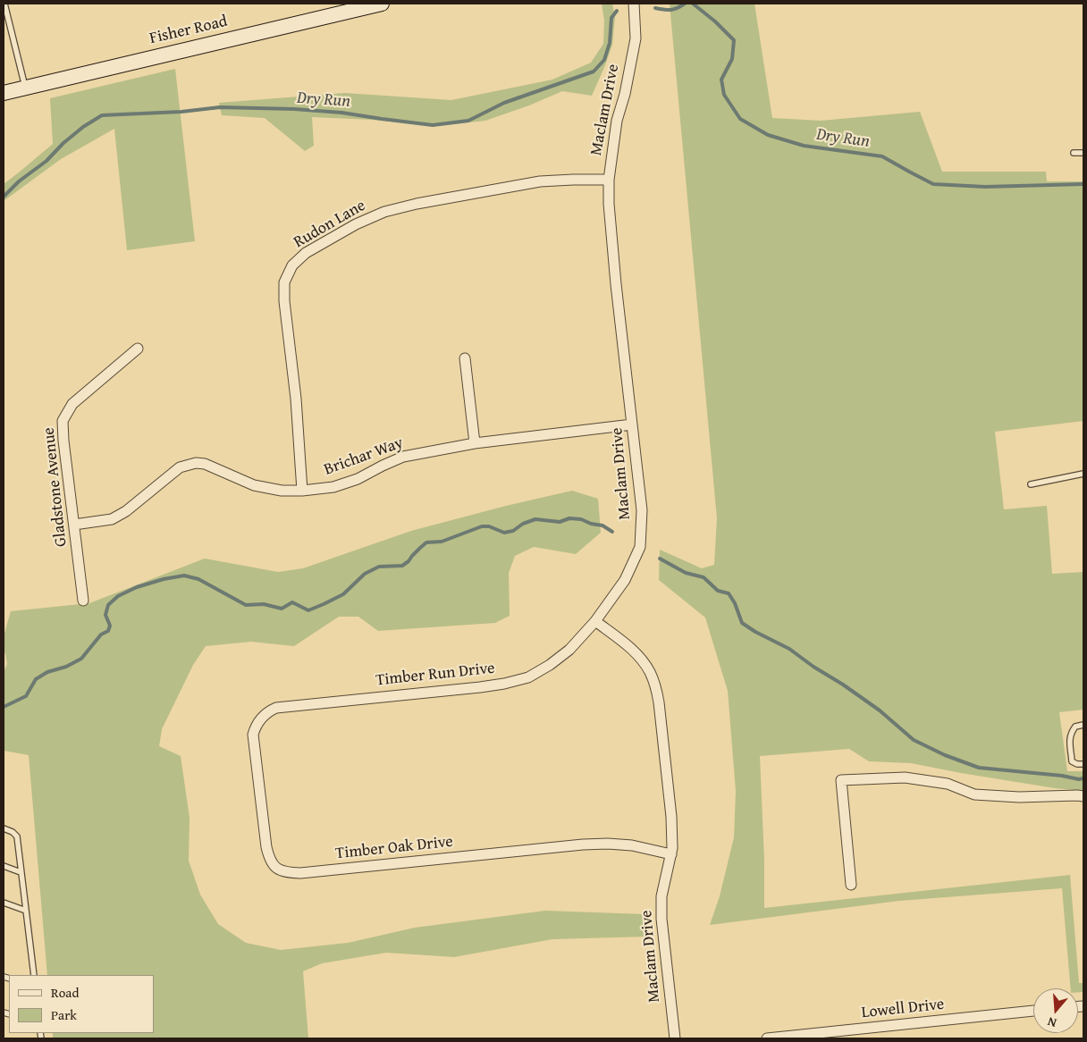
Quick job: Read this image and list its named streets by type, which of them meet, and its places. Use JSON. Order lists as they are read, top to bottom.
{
  "streets": {
    "main road": ["Fisher Road"],
    "street": [
      "Maclam Drive",
      "Rudon Lane",
      "Brichar Way",
      "Gladstone Avenue",
      "Timber Run Drive",
      "Timber Oak Drive",
      "Lowell Drive"
    ]
  },
  "crossings": [
    ["Maclam Drive", "Rudon Lane"],
    ["Maclam Drive", "Brichar Way"],
    ["Maclam Drive", "Timber Run Drive"],
    ["Maclam Drive", "Timber Oak Drive"],
    ["Rudon Lane", "Brichar Way"],
    ["Brichar Way", "Gladstone Avenue"],
    ["Timber Run Drive", "Timber Oak Drive"]
  ],
  "water": ["Dry Run"],
  "legend": ["Road", "Park"],
  "north": "bottom"
}
